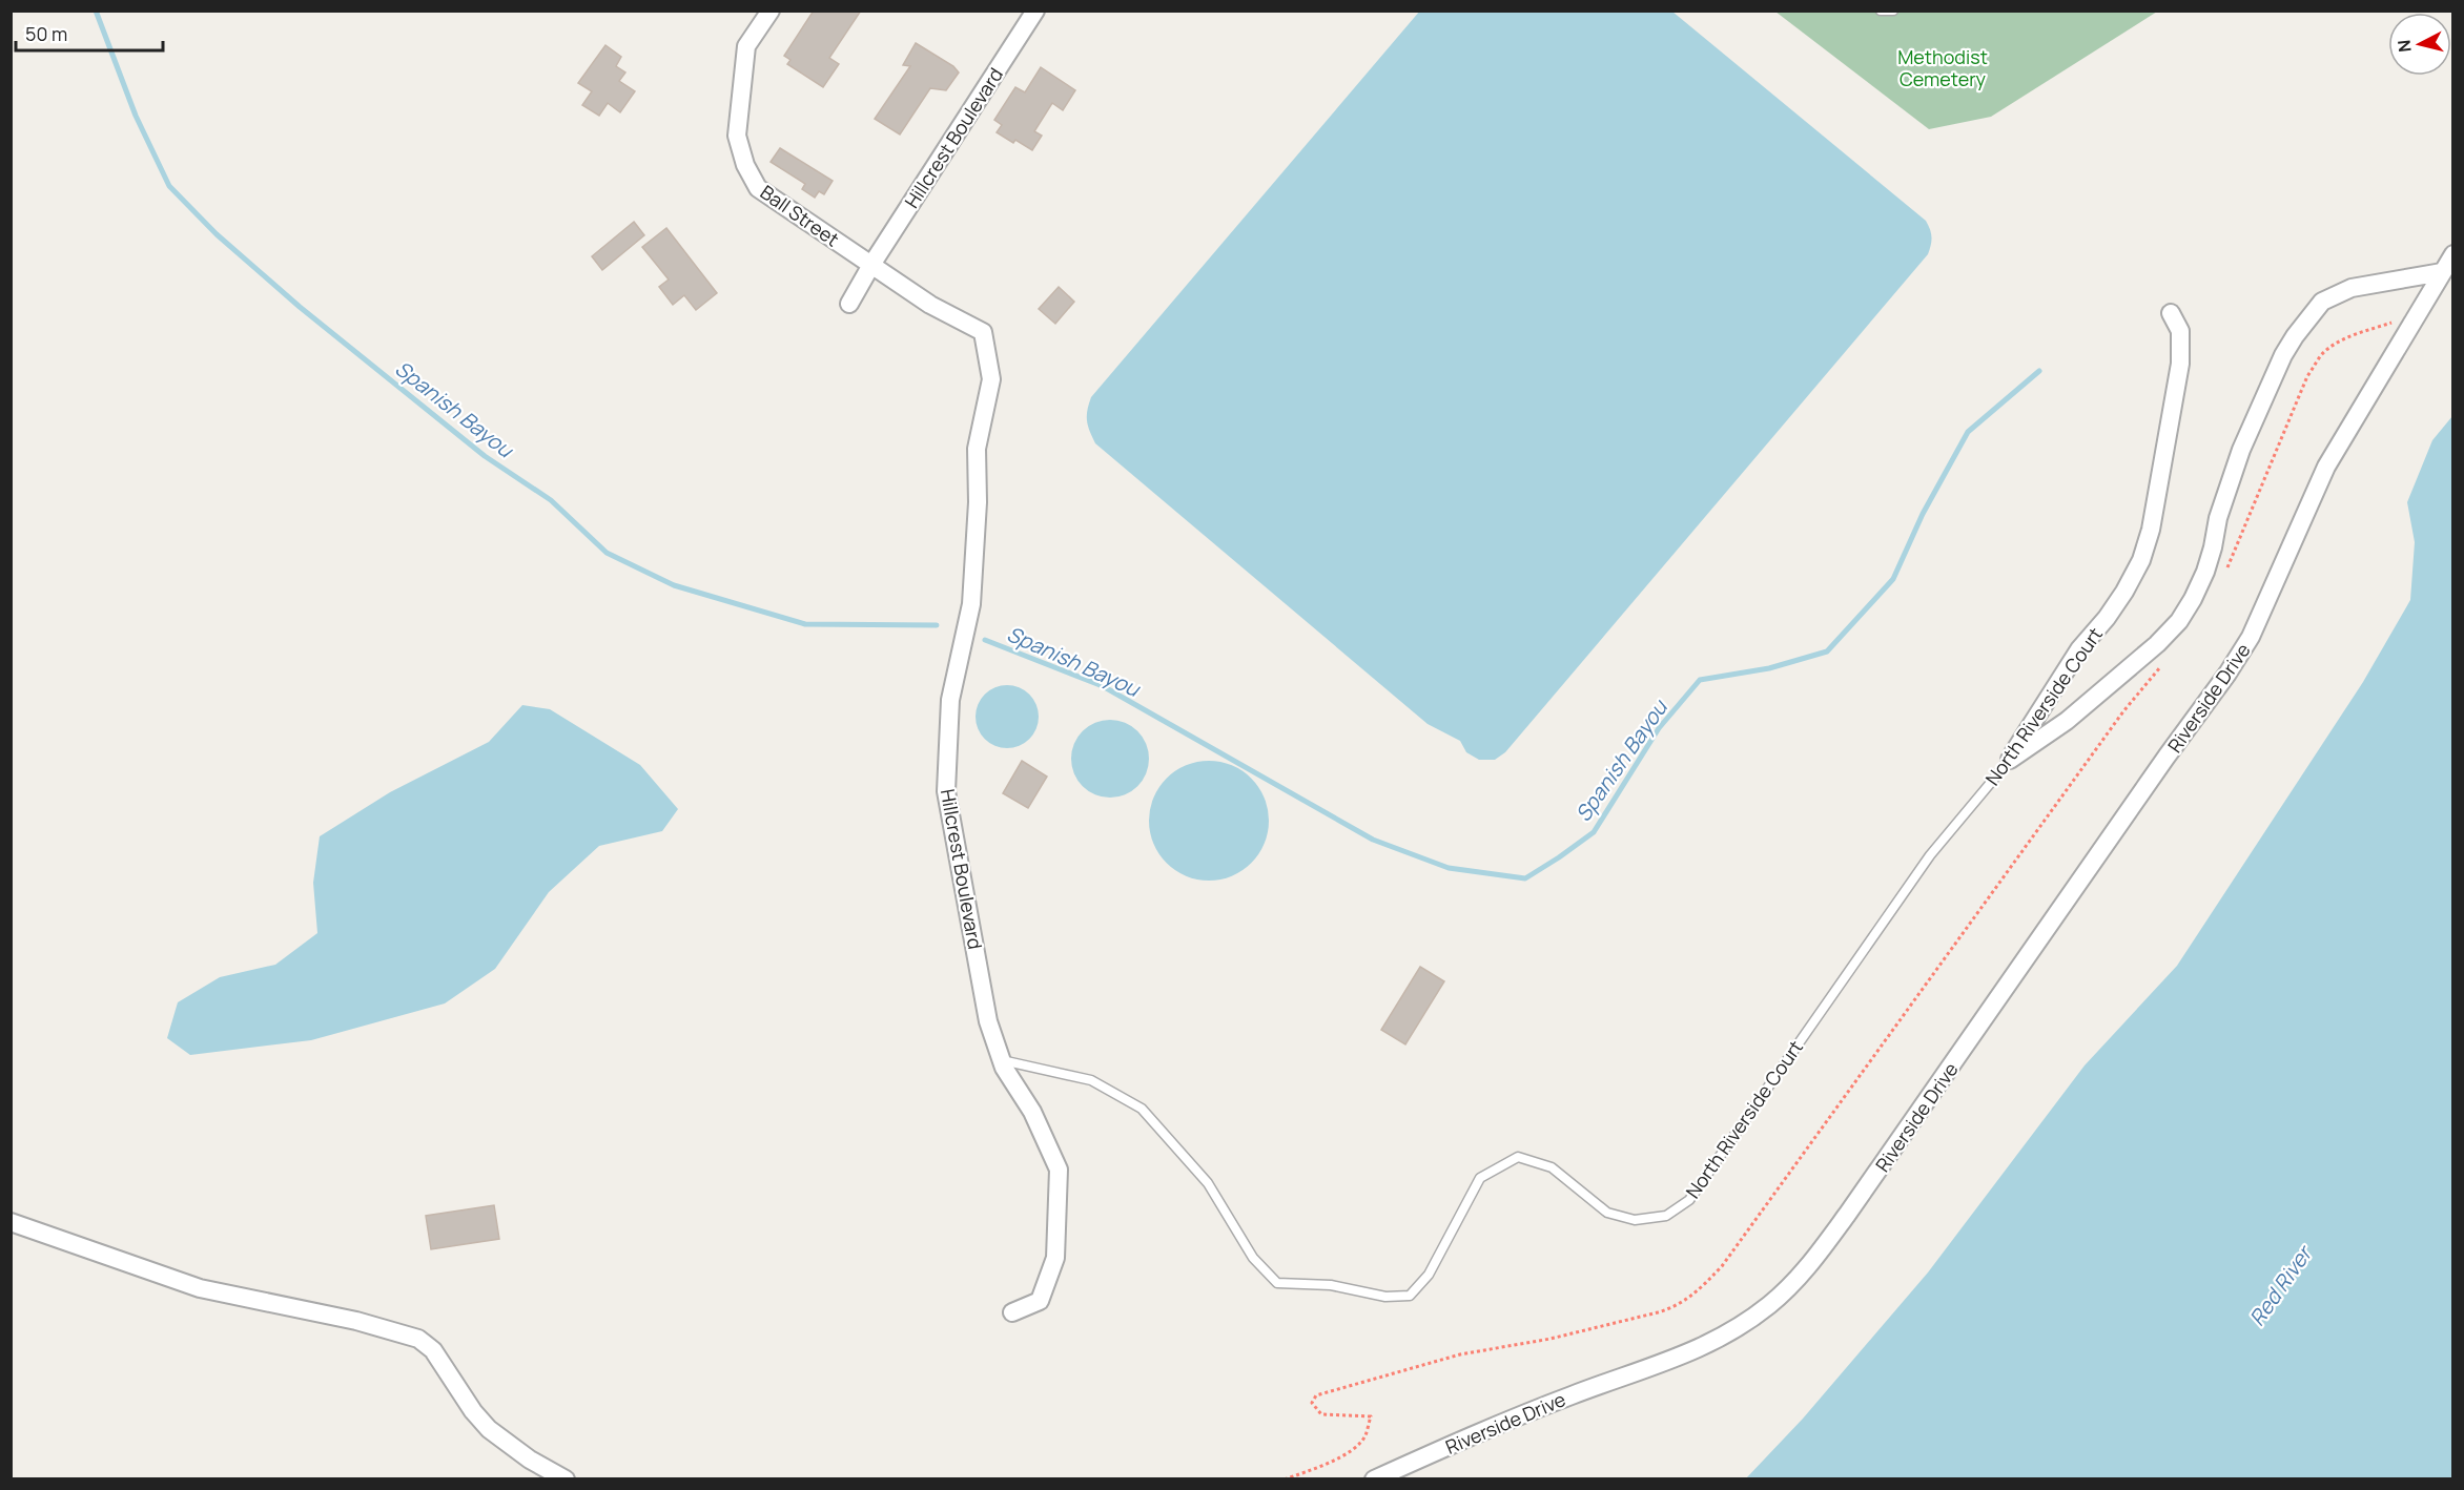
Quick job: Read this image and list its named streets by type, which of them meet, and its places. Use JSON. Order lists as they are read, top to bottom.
{
  "streets": {
    "street": [
      "Hillcrest Boulevard",
      "Ball Street",
      "Riverside Drive",
      "North Riverside Court"
    ]
  },
  "crossings": [
    ["Hillcrest Boulevard", "Ball Street"],
    ["Hillcrest Boulevard", "North Riverside Court"]
  ],
  "water": ["Spanish Bayou", "Red River"],
  "parks": ["Methodist Cemetery"],
  "scale_bar": "50 m",
  "north": "left"
}
